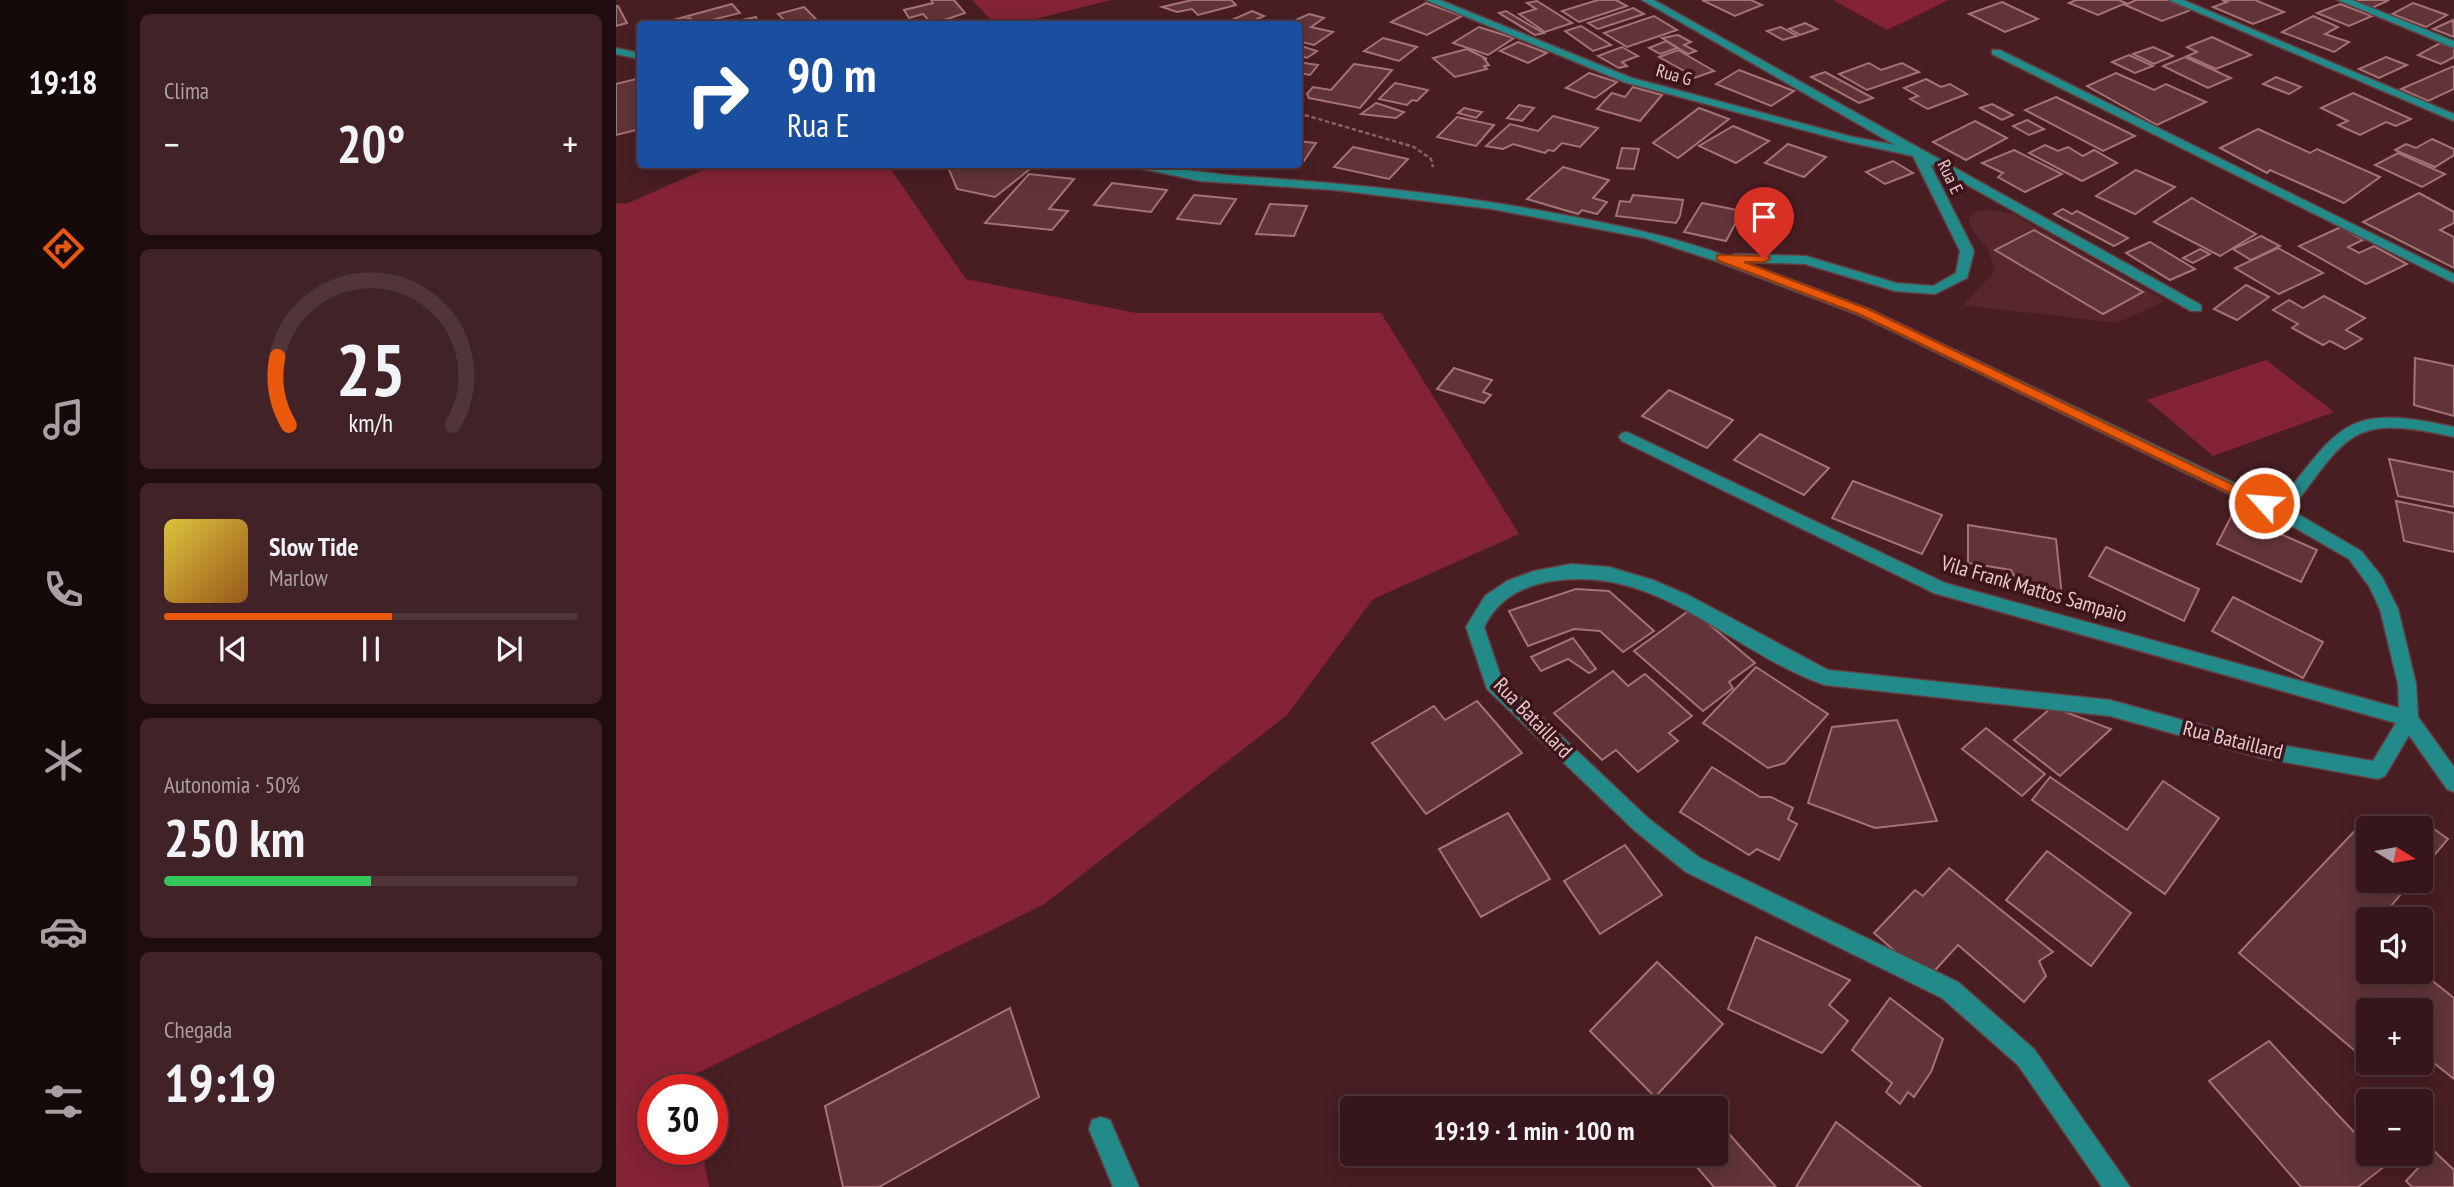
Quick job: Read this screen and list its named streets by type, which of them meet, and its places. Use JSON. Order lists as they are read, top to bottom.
{
  "streets": {
    "street": [
      "Rua G",
      "Rua E",
      "Vila Frank Mattos Sampaio",
      "Rua Bataillard"
    ]
  },
  "crossings": [
    ["Rua G", "Rua E"],
    ["Vila Frank Mattos Sampaio", "Rua Bataillard"]
  ],
  "north": "right",
  "page": {
    "tabs": "19:18",
    "tile": [
      "Clima",
      ["Autonomia · 50%", "250 km"],
      ["Chegada", "19:19"]
    ],
    "turn": ["90 m", "Rua E"],
    "heat": ["−", "20°", "+"],
    "song": ["Slow Tide", "Marlow"],
    "map_buttons": ["+", "−"],
    "limit": "30",
    "trip": "19:19 · 1 min · 100 m",
    "gauge": ["25", "km/h"]
  }
}
